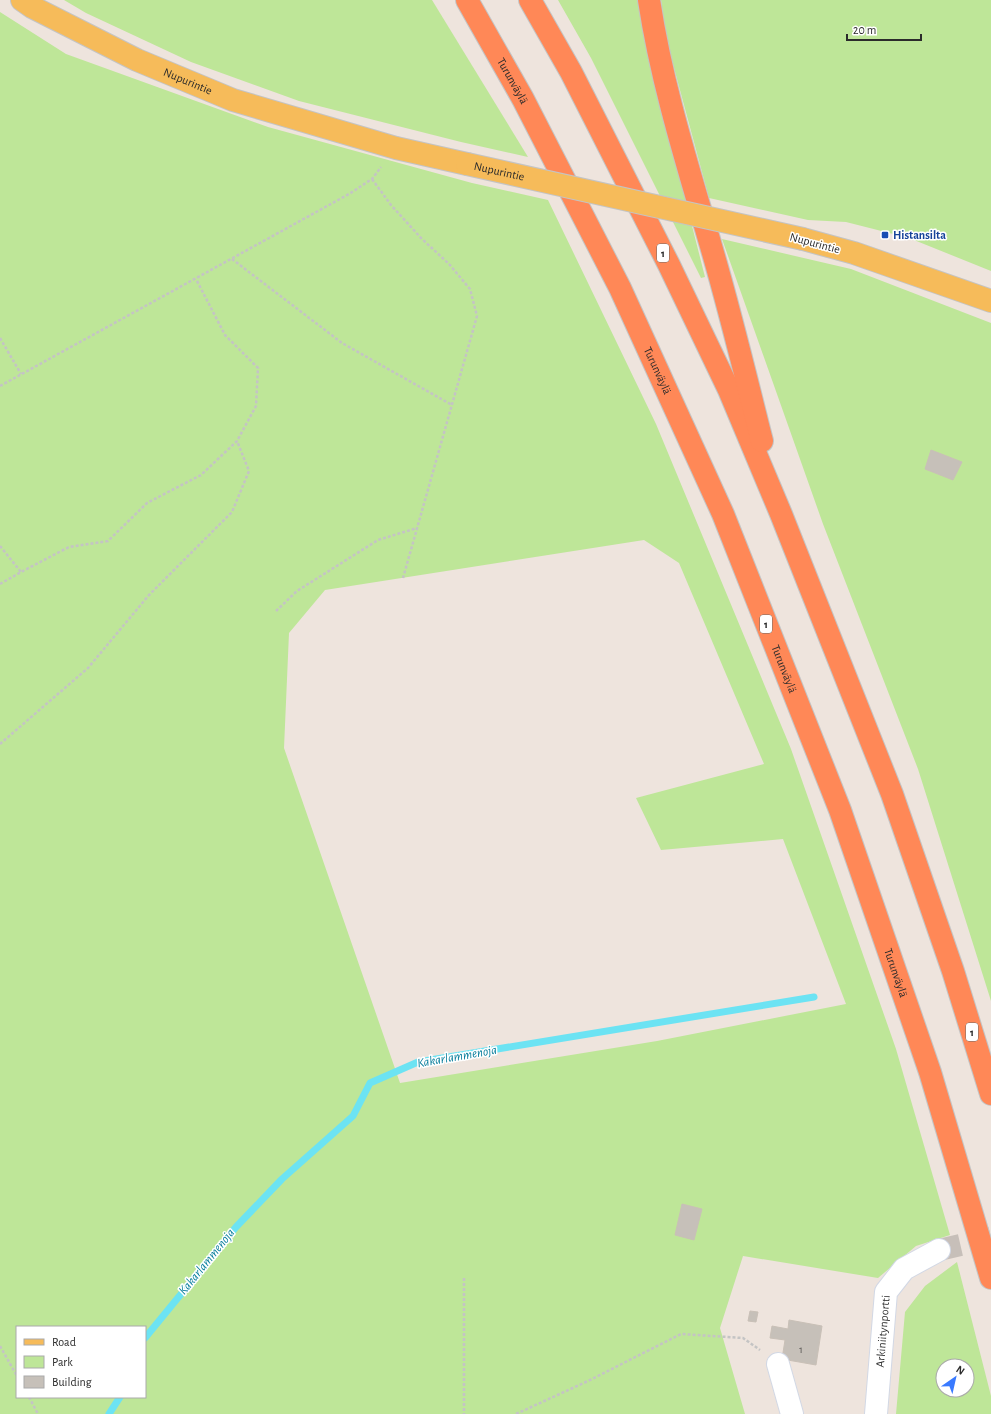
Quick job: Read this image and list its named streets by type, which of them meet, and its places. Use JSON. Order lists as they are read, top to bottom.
{
  "streets": {
    "highway": ["Turunväylä", "1"],
    "main road": ["Nupurintie"],
    "street": ["Arkiniitynportti"]
  },
  "water": ["Kakarlammenoja"],
  "places": {
    "transit": ["Histansilta"]
  },
  "house_numbers": ["1"],
  "legend": ["Road", "Park", "Building"],
  "scale_bar": "20 m",
  "north": "top right"
}
